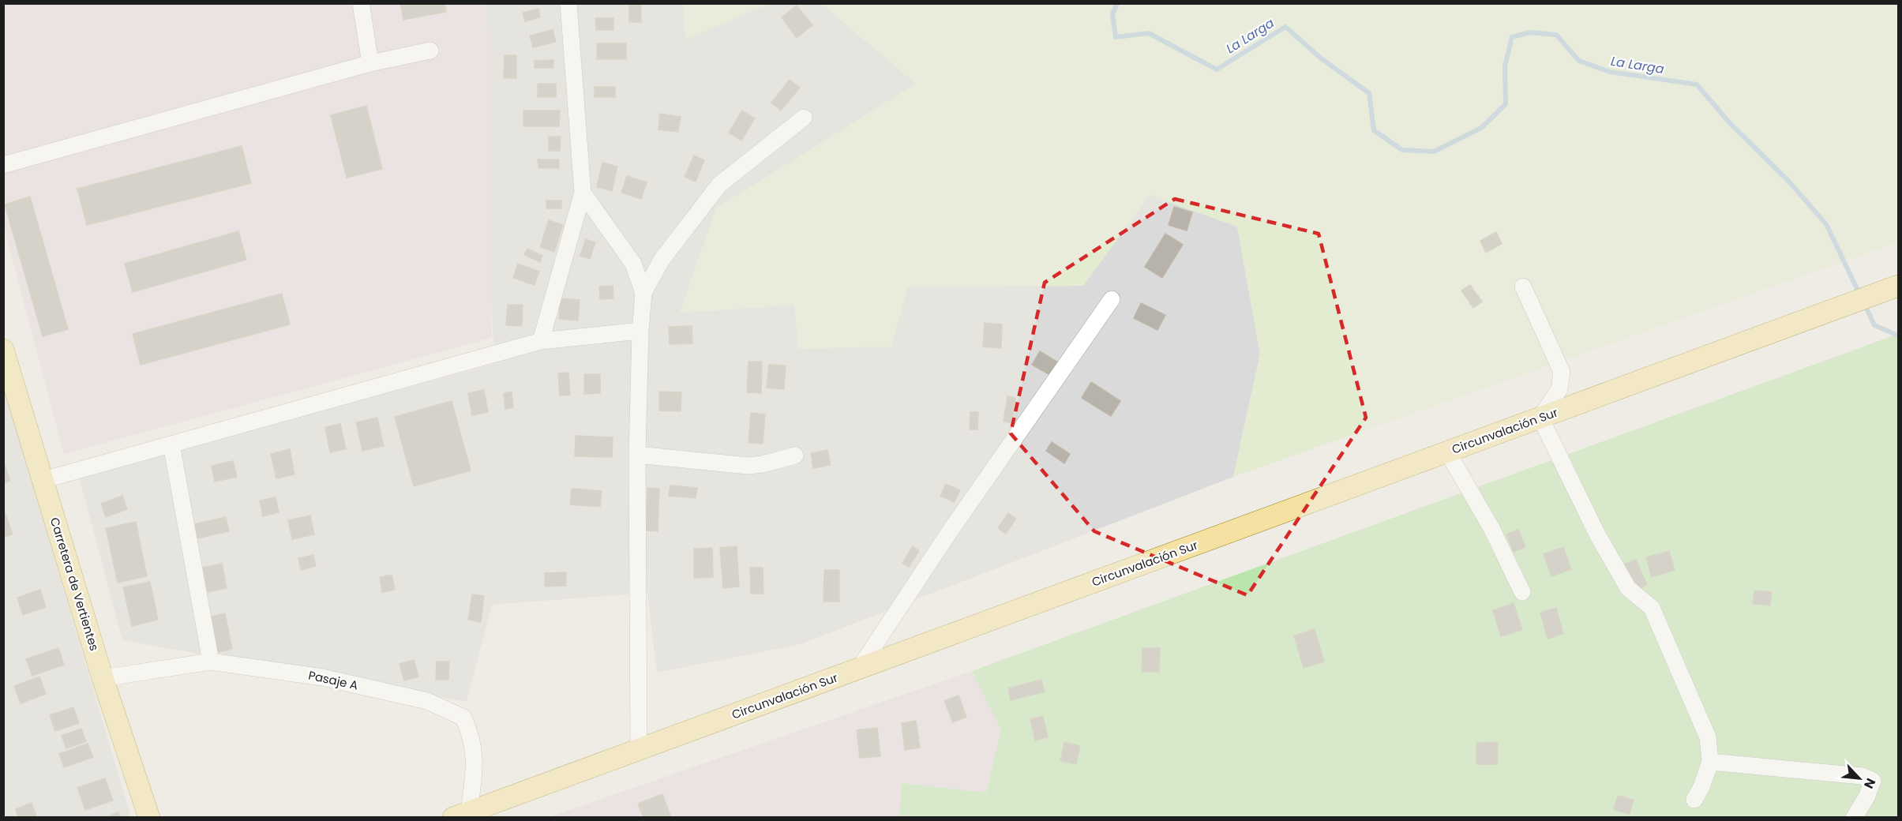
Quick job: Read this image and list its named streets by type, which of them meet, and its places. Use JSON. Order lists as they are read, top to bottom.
{
  "streets": {
    "main road": ["Circunvalación Sur", "Carretera de Vertientes"],
    "street": ["Pasaje A"]
  },
  "crossings": [
    ["Circunvalación Sur", "Pasaje A"],
    ["Carretera de Vertientes", "Pasaje A"]
  ],
  "water": ["La Larga"],
  "north": "bottom right"
}
